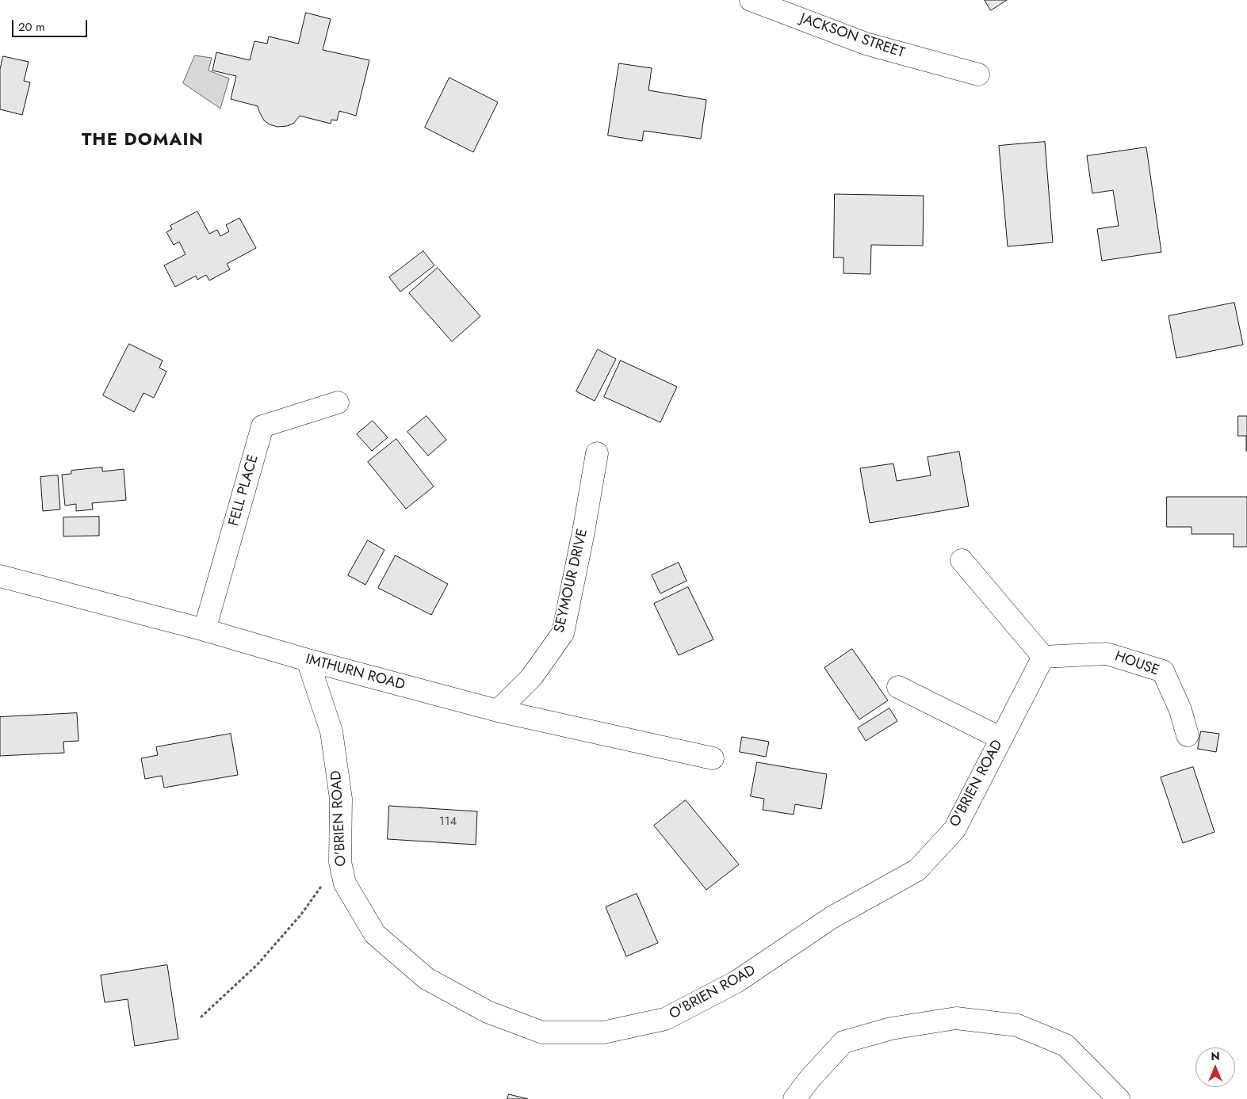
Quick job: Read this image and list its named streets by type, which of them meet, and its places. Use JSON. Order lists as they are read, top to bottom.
{
  "streets": {
    "street": [
      "JACKSON STREET",
      "FELL PLACE",
      "SEYMOUR DRIVE",
      "HOUSE",
      "IMTHURN ROAD",
      "O'BRIEN ROAD"
    ]
  },
  "crossings": [
    ["FELL PLACE", "IMTHURN ROAD"],
    ["SEYMOUR DRIVE", "IMTHURN ROAD"],
    ["HOUSE", "O'BRIEN ROAD"],
    ["IMTHURN ROAD", "O'BRIEN ROAD"]
  ],
  "districts": ["THE DOMAIN"],
  "house_numbers": ["114"],
  "scale_bar": "20 m",
  "north": "top"
}
